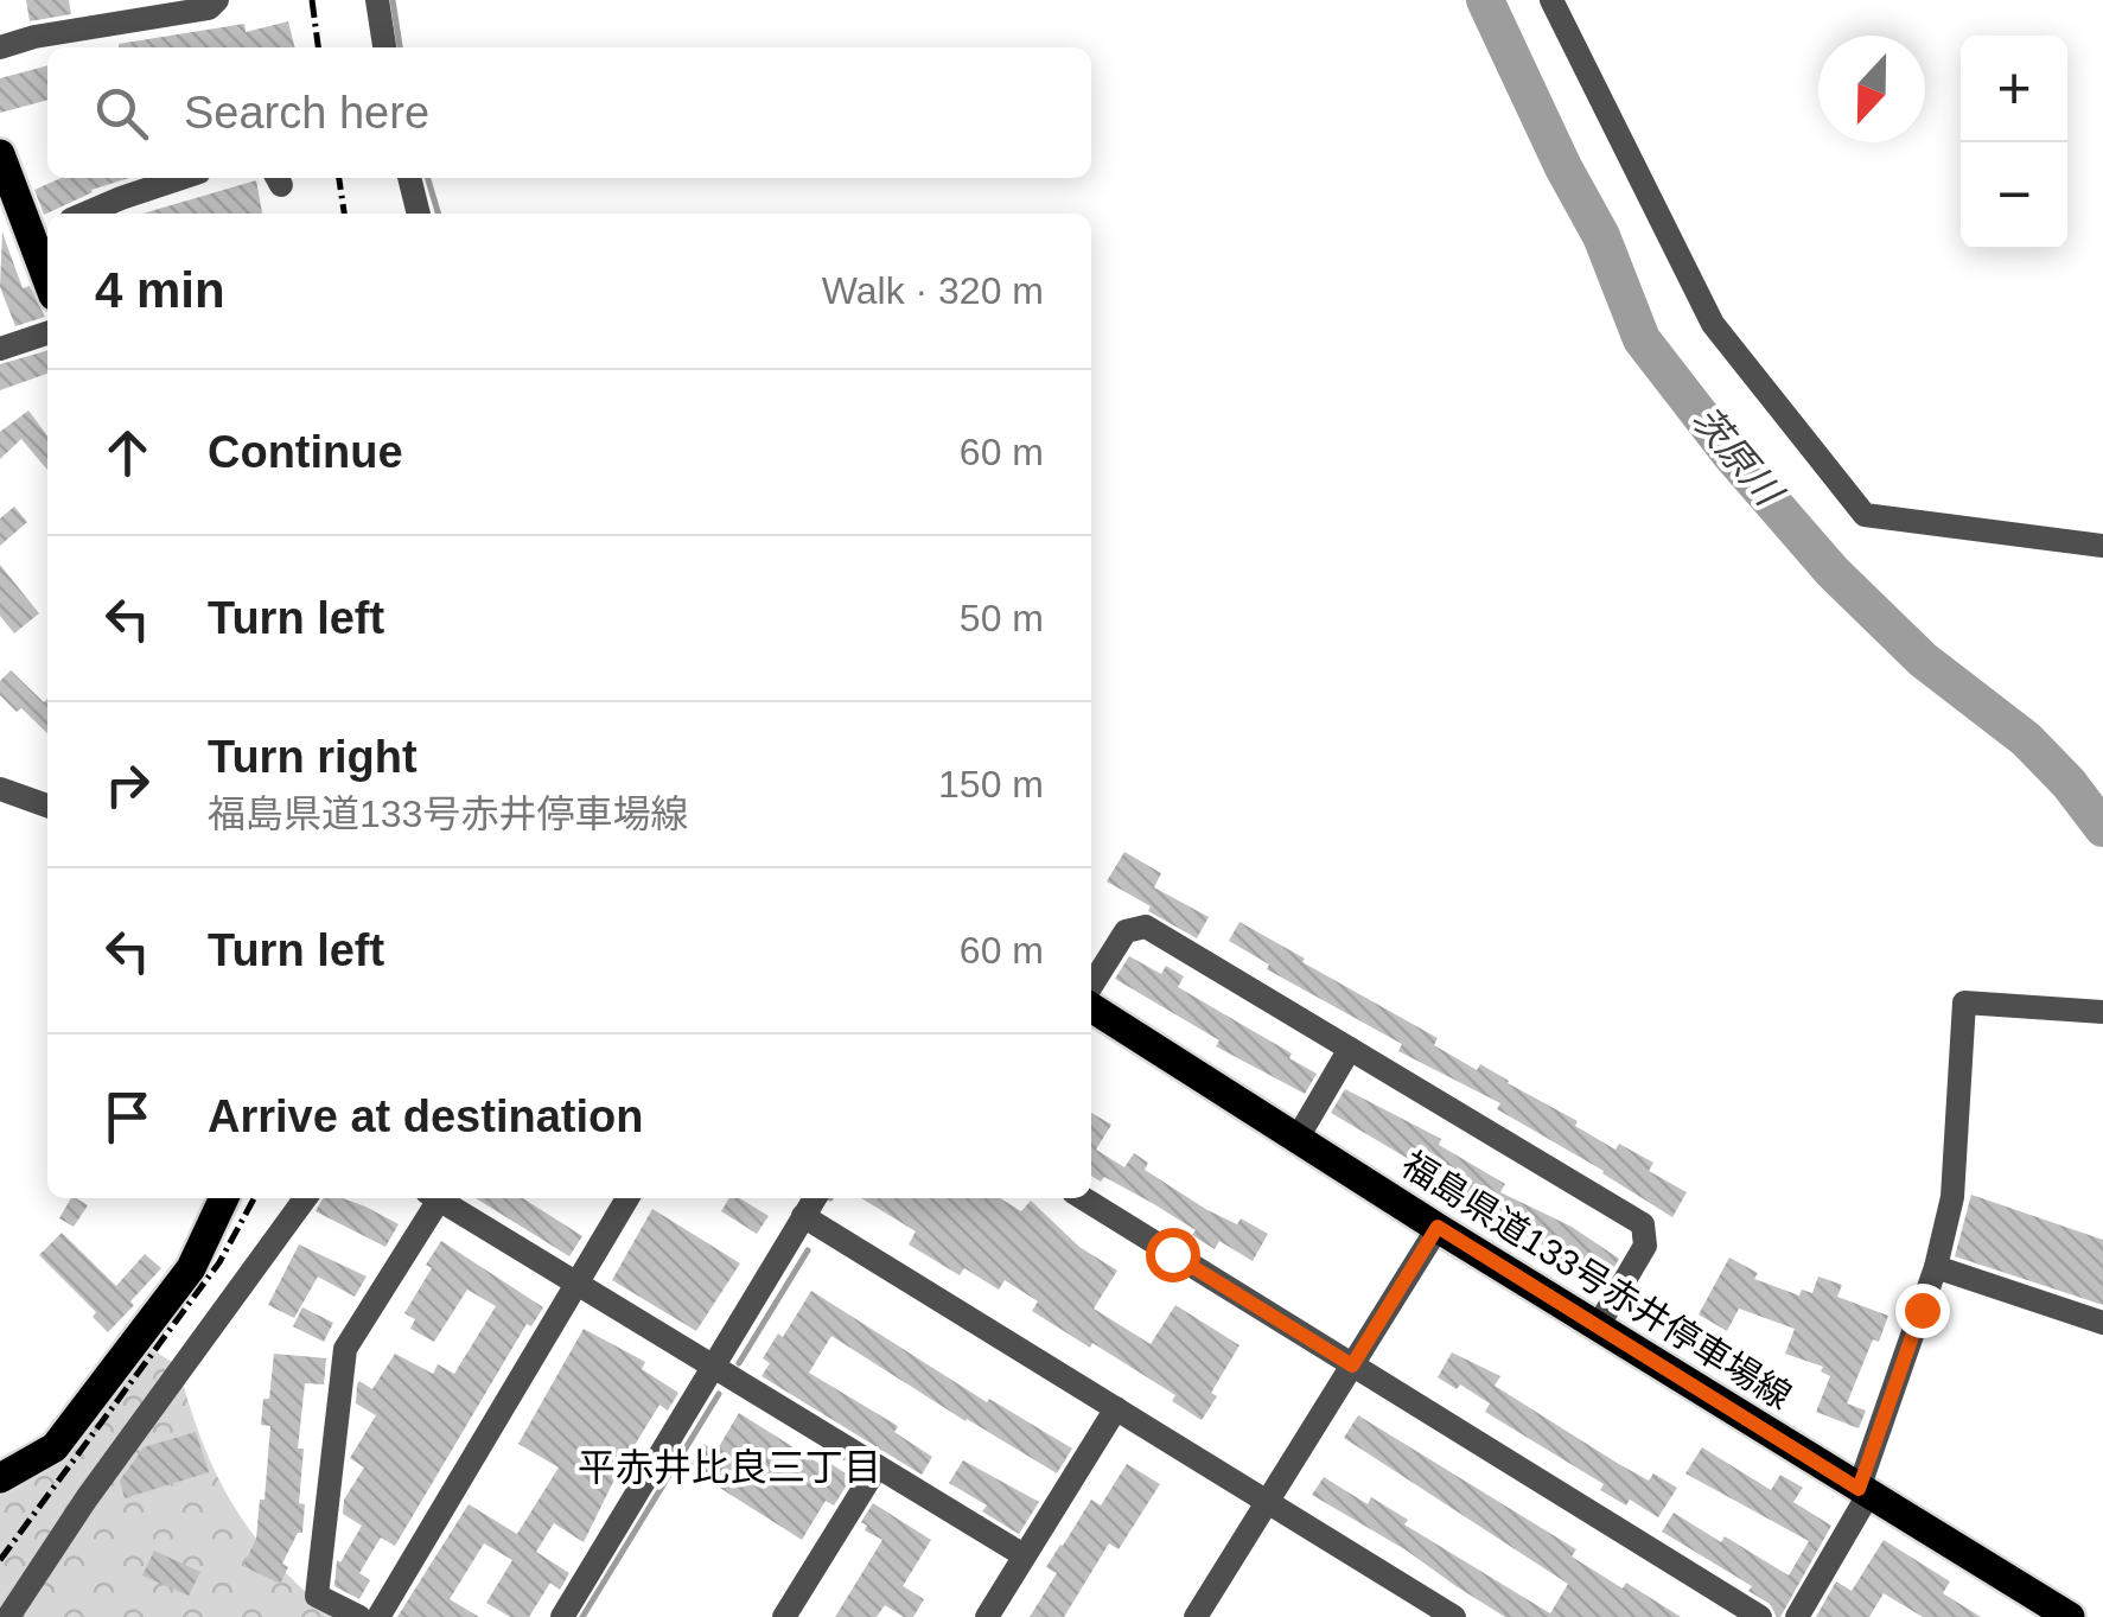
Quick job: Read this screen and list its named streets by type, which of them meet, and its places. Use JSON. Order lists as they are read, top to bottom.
{
  "streets": {
    "main road": ["福島県道133号赤井停車場線"]
  },
  "districts": ["平赤井比良三丁目"],
  "water": ["茨原川"],
  "north": "bottom",
  "page": {
    "map_buttons": ["+", "−"],
    "search": "Search here",
    "heading": ["4 min", "Walk · 320 m"],
    "list": [
      ["Continue", "60 m"],
      ["Turn left", "50 m"],
      ["Turn right", "福島県道133号赤井停車場線", "150 m"],
      ["Turn left", "60 m"],
      "Arrive at destination"
    ]
  }
}
